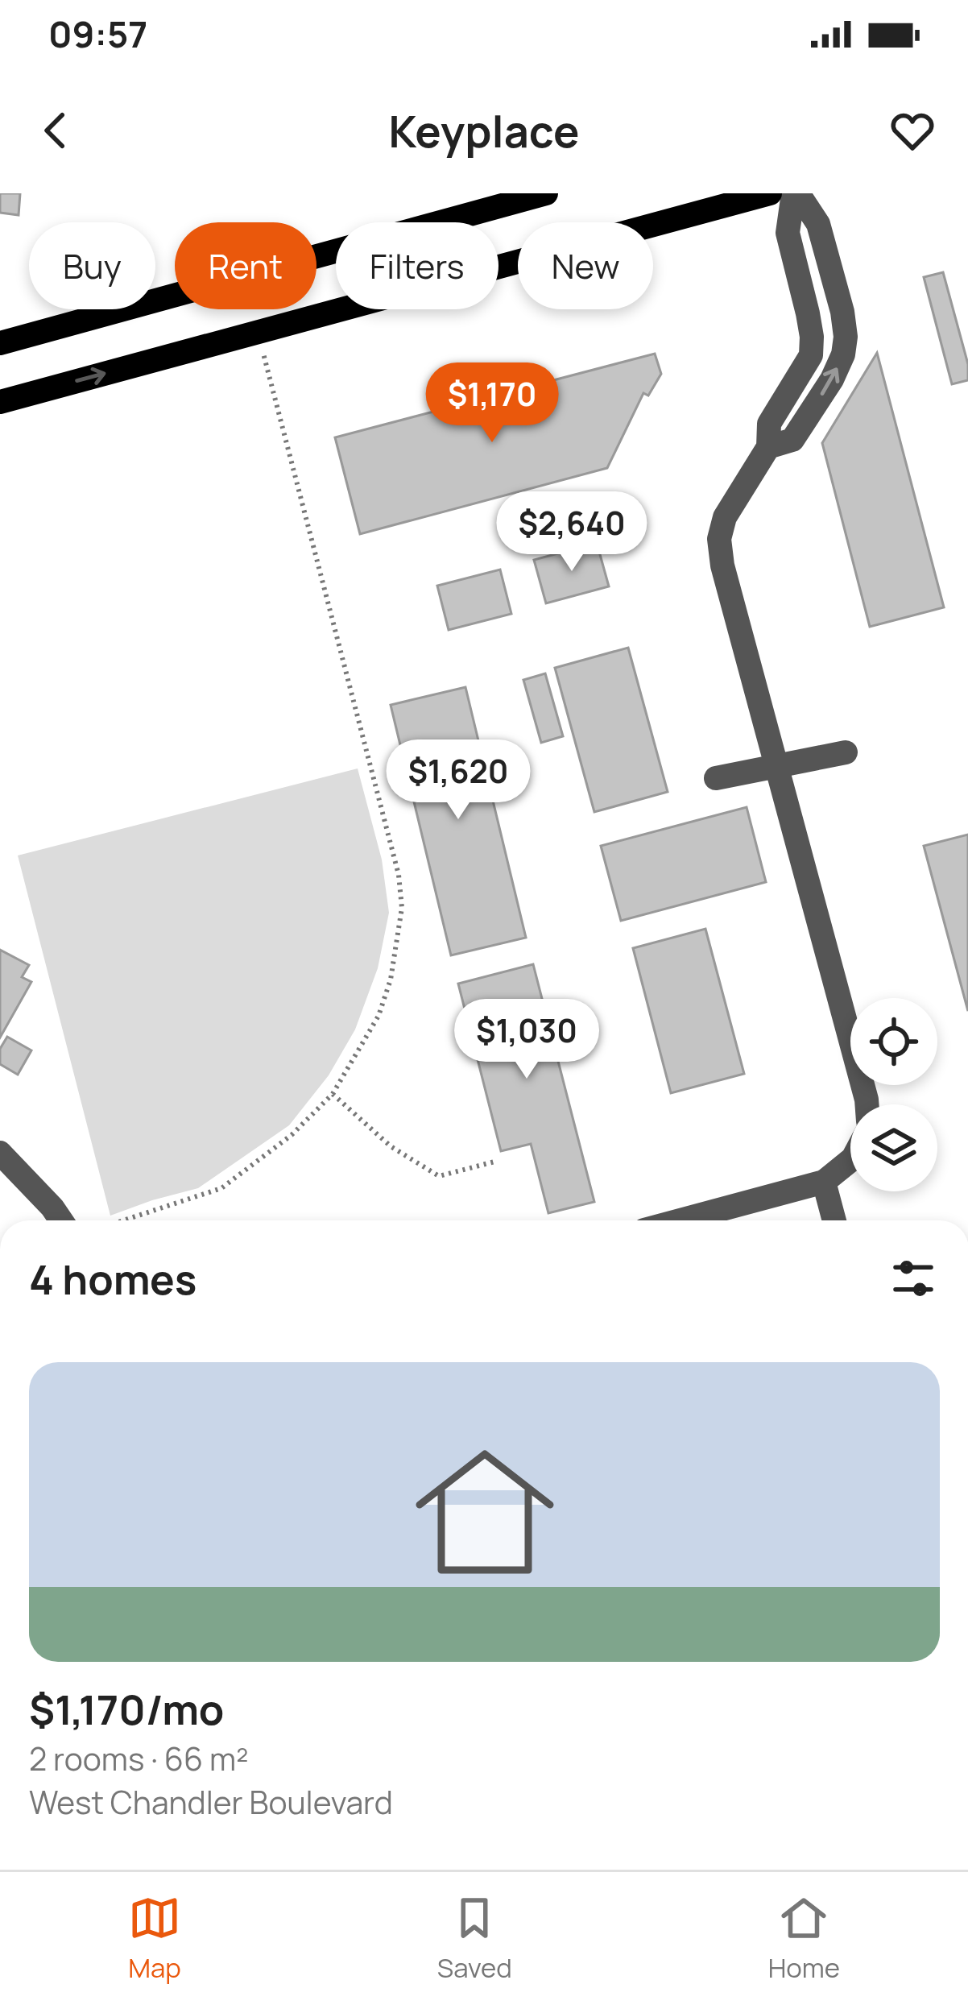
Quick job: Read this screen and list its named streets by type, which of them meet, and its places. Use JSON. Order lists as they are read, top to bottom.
{
  "page": {
    "status": "09:57",
    "header": "Keyplace",
    "chip": [
      "Buy",
      "Rent",
      "Filters",
      "New"
    ],
    "price": [
      "$1,170",
      "$2,640",
      "$1,620",
      "$1,030"
    ],
    "heading": "4 homes",
    "list": [
      {
        "name": "$1,170/mo",
        "note": "2 rooms · 66 m² · West Chandler Boulevard"
      }
    ],
    "tabs": ["Map", "Saved", "Home"]
  }
}
